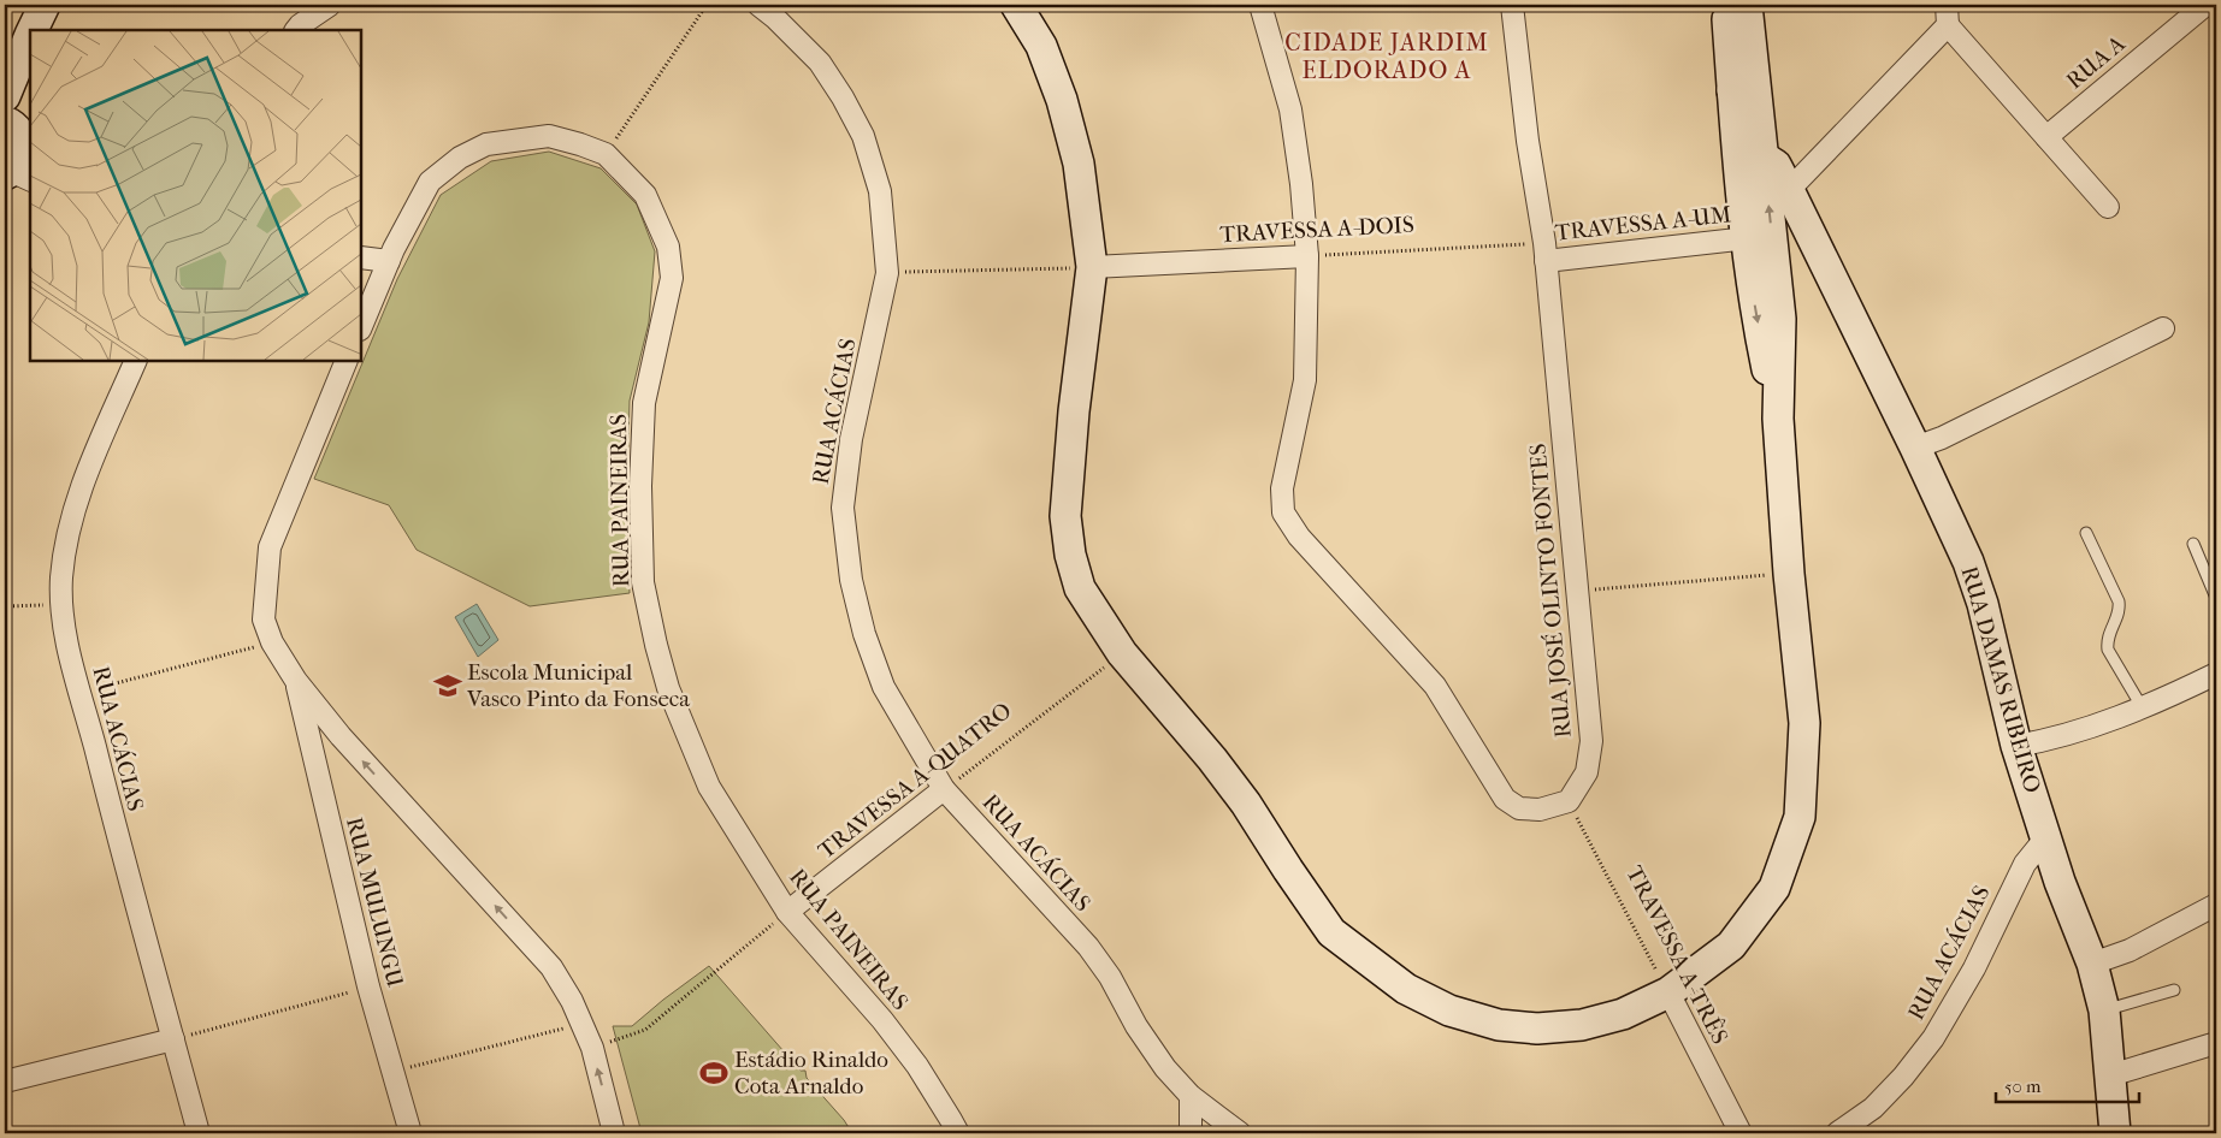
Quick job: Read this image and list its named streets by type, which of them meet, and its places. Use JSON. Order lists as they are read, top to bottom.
{
  "streets": {
    "street": [
      "RUA A",
      "TRAVESSA A-UM",
      "TRAVESSA A-DOIS",
      "RUA ACÁCIAS",
      "RUA PAINEIRAS",
      "RUA JOSÉ OLINTO FONTES",
      "RUA DAMAS RIBEIRO",
      "TRAVESSA A-QUATRO",
      "RUA MULUNGU",
      "TRAVESSA A-TRÊS"
    ]
  },
  "crossings": [
    ["TRAVESSA A-UM", "TRAVESSA A-DOIS"],
    ["TRAVESSA A-UM", "RUA JOSÉ OLINTO FONTES"],
    ["TRAVESSA A-DOIS", "RUA JOSÉ OLINTO FONTES"],
    ["RUA ACÁCIAS", "RUA DAMAS RIBEIRO"],
    ["RUA ACÁCIAS", "TRAVESSA A-QUATRO"],
    ["RUA PAINEIRAS", "TRAVESSA A-QUATRO"],
    ["RUA JOSÉ OLINTO FONTES", "TRAVESSA A-TRÊS"]
  ],
  "districts": ["CIDADE JARDIM ELDORADO A"],
  "places": {
    "school or university": ["Escola Municipal Vasco Pinto da Fonseca"],
    "sports": ["Estádio Rinaldo Cota Arnaldo"]
  },
  "scale_bar": "50 m"
}
